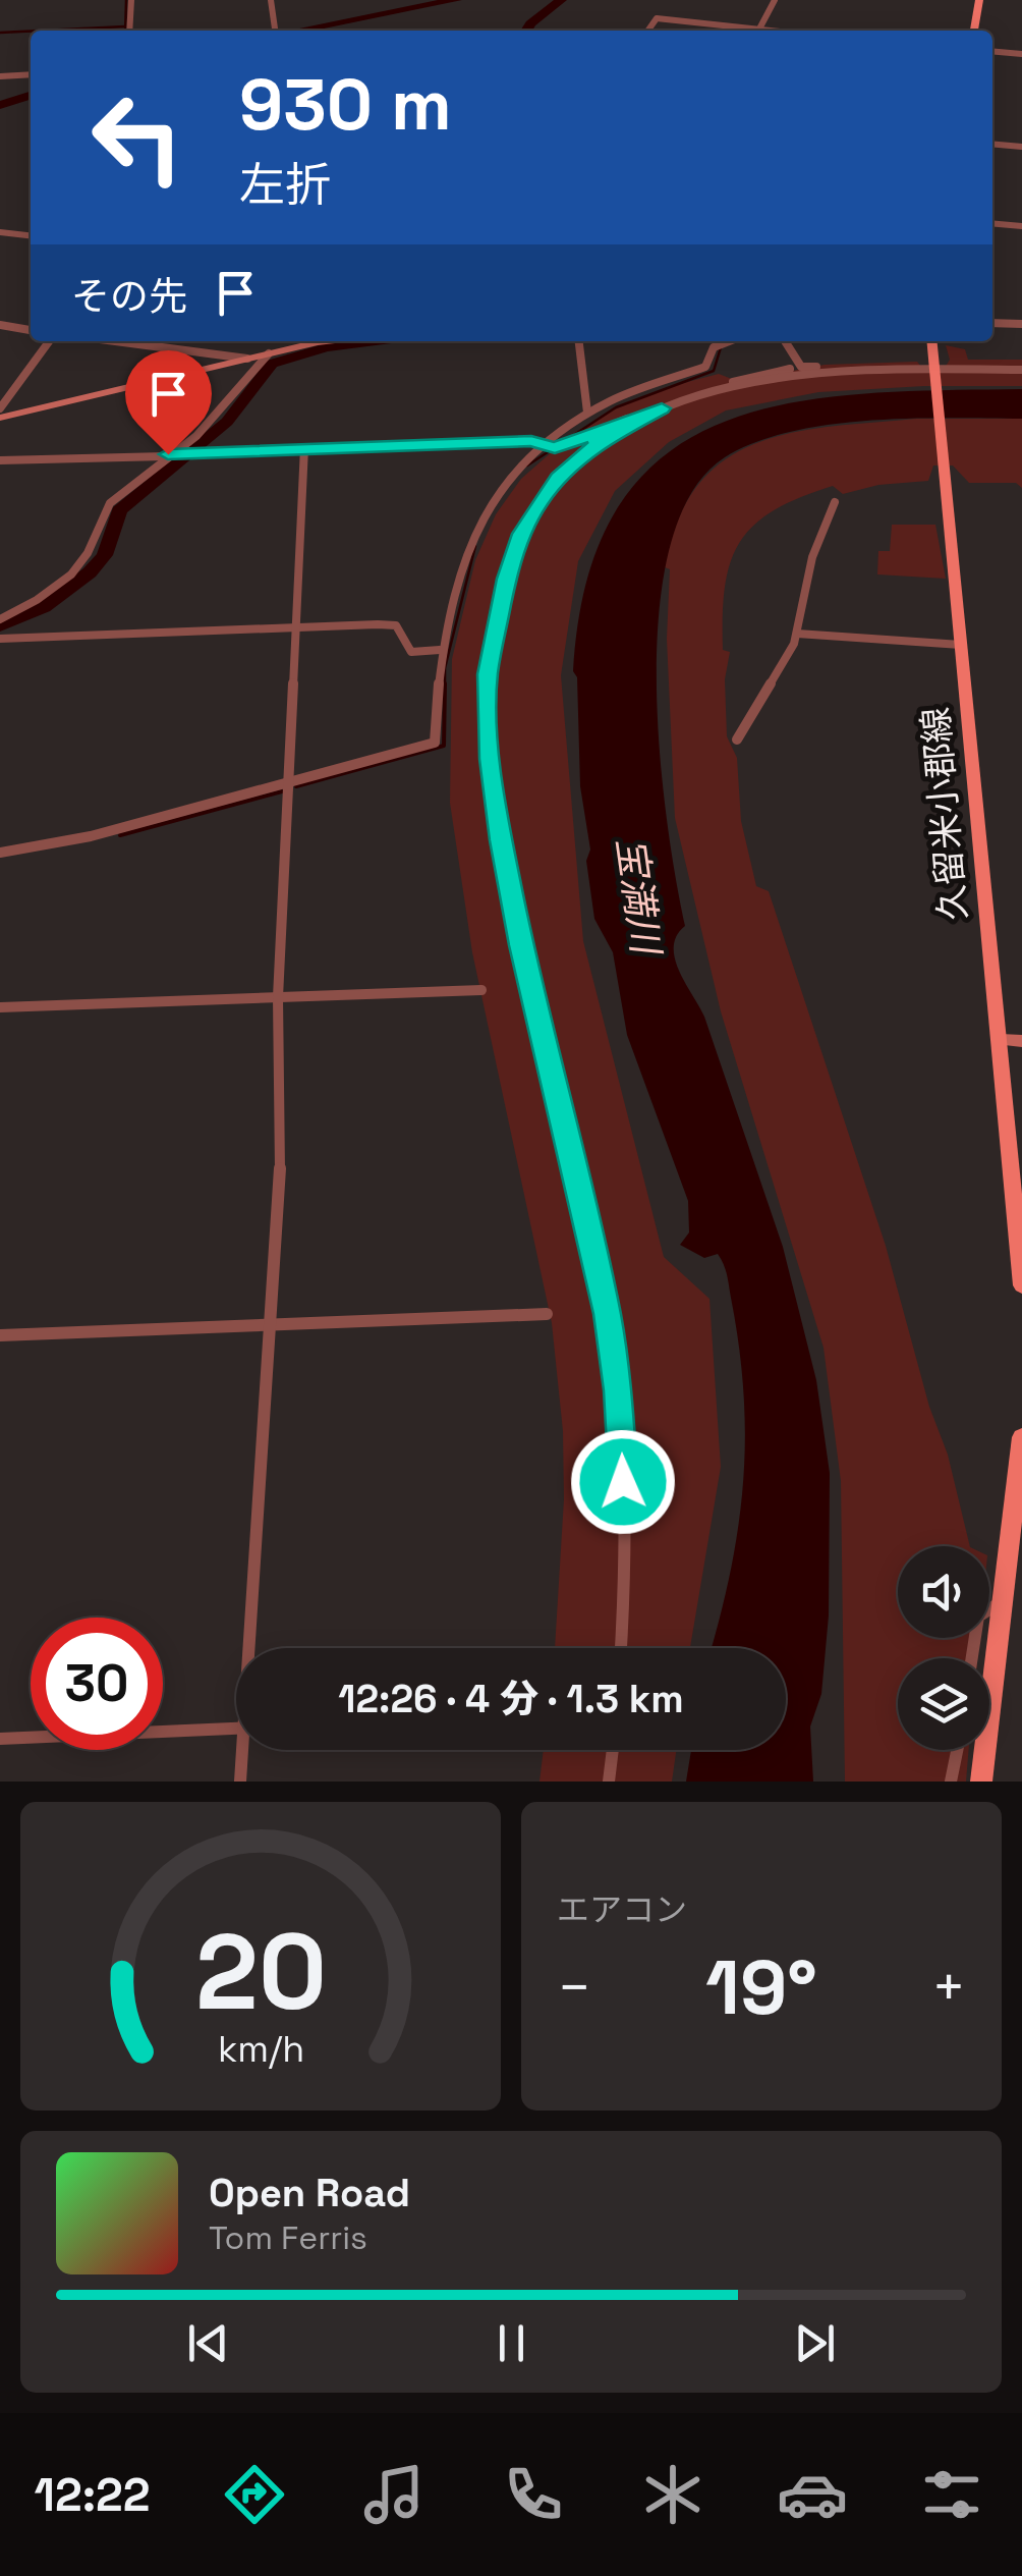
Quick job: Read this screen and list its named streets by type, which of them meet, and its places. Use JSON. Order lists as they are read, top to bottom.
{
  "streets": {
    "main road": ["久留米小郡線"]
  },
  "water": ["宝満川"],
  "page": {
    "turn": ["930 m", "左折"],
    "then": "その先",
    "limit": "30",
    "trip": "12:26 · 4 分 · 1.3 km",
    "tile": "エアコン",
    "heat": ["−", "19°", "+"],
    "song": ["Open Road", "Tom Ferris"],
    "tabs": "12:22",
    "gauge": ["20", "km/h"]
  }
}
